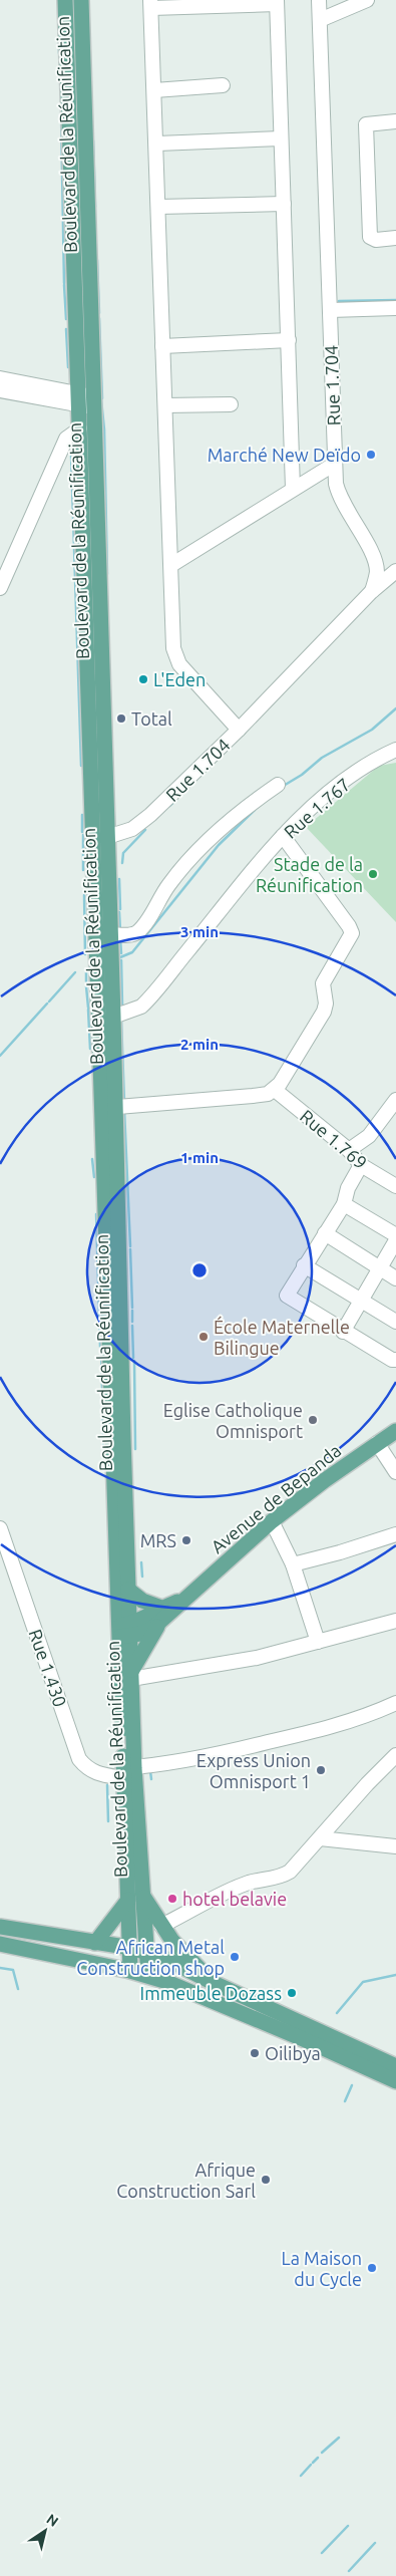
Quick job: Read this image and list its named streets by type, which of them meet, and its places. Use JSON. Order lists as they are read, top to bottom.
{
  "streets": {
    "main road": ["Boulevard de la Réunification", "Avenue de Bepanda"],
    "street": [
      "Rue 1.704",
      "Rue 1.767",
      "Rue 1.769",
      "Rue 1.430"
    ]
  },
  "crossings": [
    ["Boulevard de la Réunification", "Rue 1.704"],
    ["Boulevard de la Réunification", "Rue 1.767"],
    ["Boulevard de la Réunification", "Avenue de Bepanda"],
    ["Boulevard de la Réunification", "Rue 1.430"]
  ],
  "places": [
    "Marché New Deïdo",
    "L'Eden",
    "Total",
    "Stade de la Réunification",
    "École Maternelle Bilingue",
    "Eglise Catholique Omnisport",
    "MRS",
    "Express Union Omnisport 1",
    "hotel belavie",
    "African Metal Construction shop",
    "Immeuble Dozass",
    "Oilibya",
    "Afrique Construction Sarl",
    "La Maison du Cycle"
  ],
  "north": "top right",
  "rings": ["3 min", "2 min", "1 min"]
}
